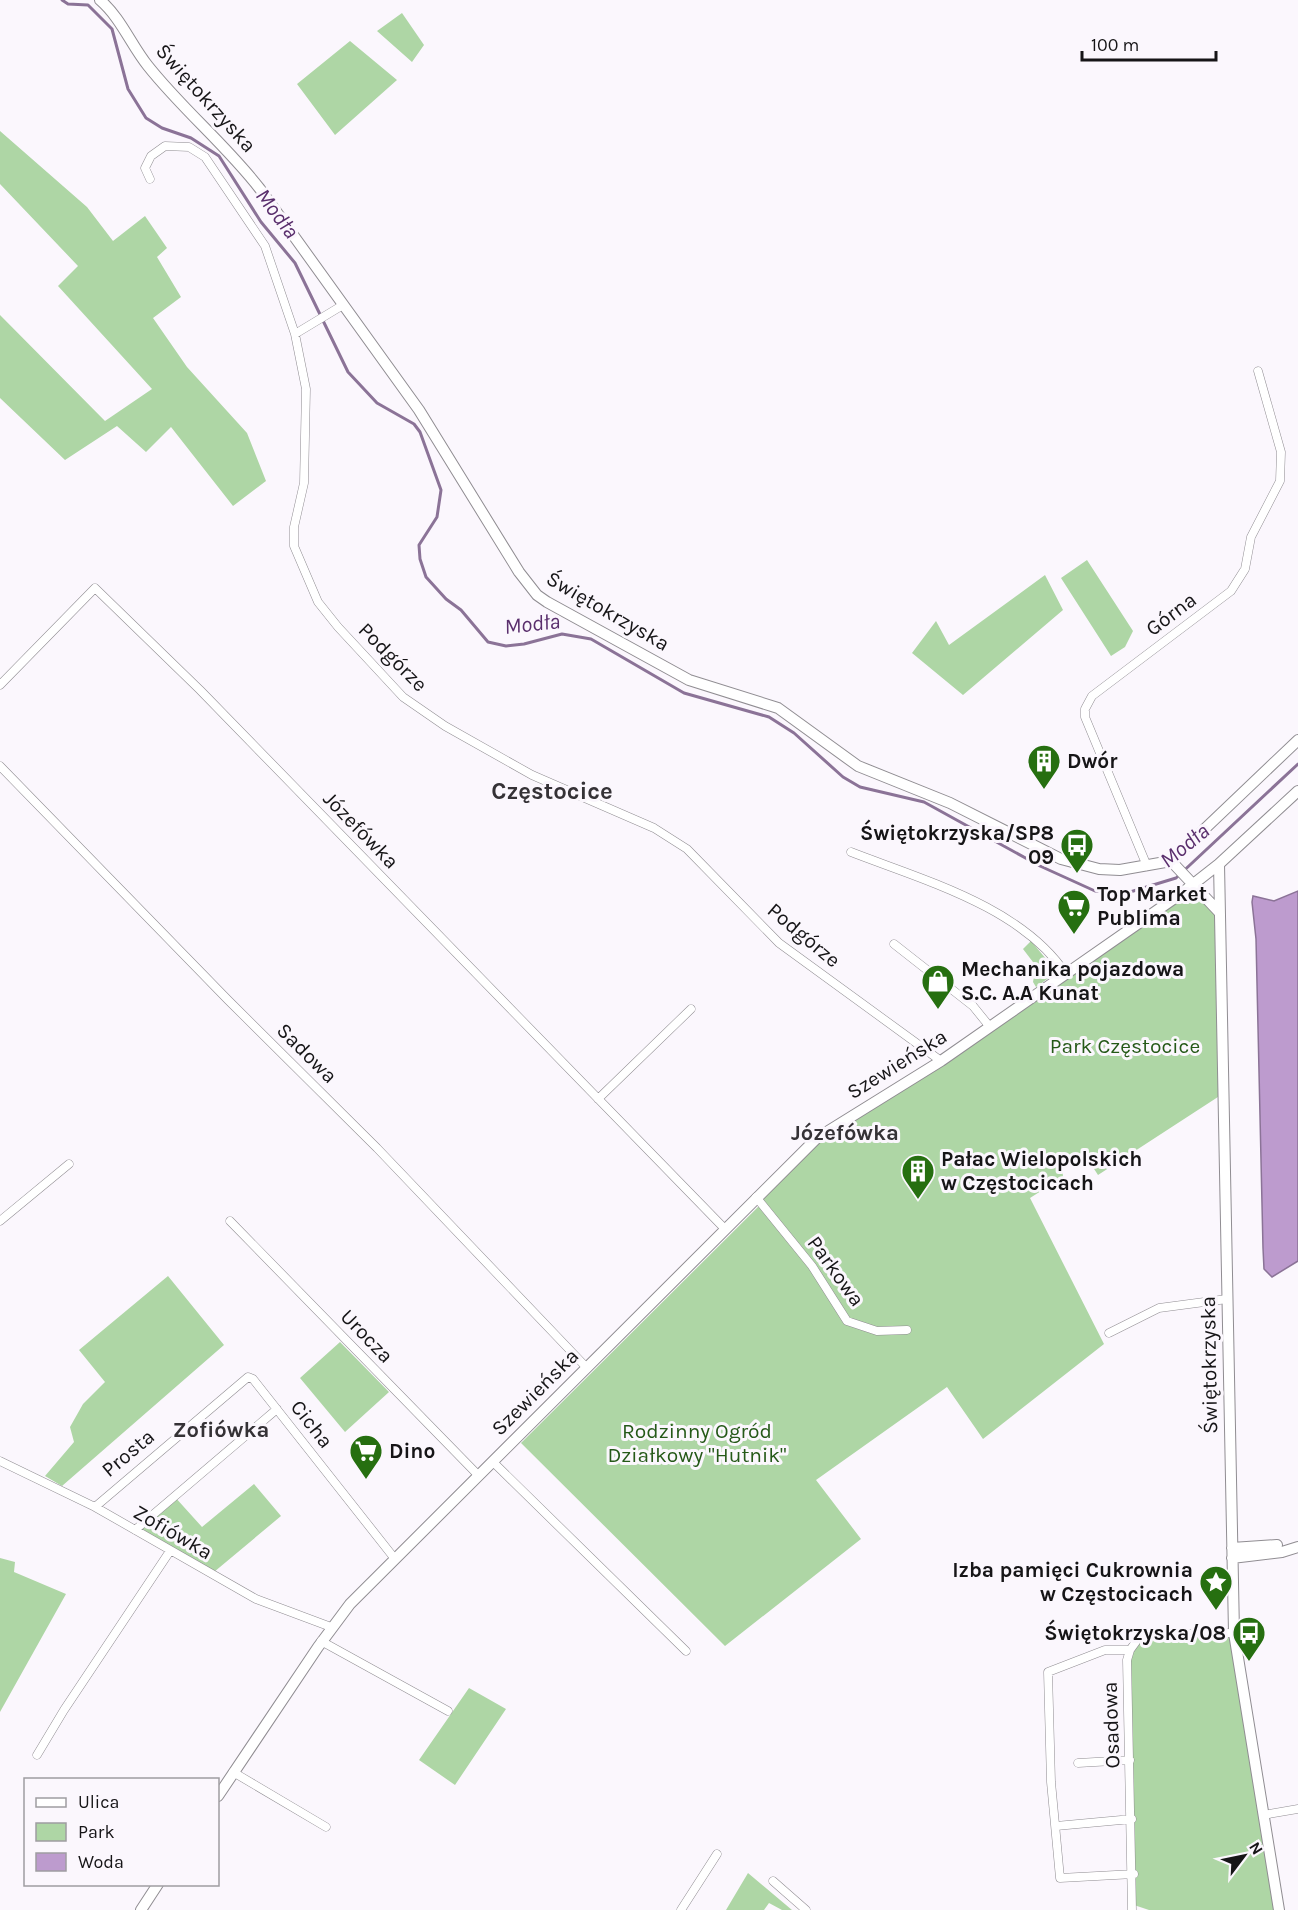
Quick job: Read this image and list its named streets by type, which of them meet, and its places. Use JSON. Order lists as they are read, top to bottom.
{
  "streets": {
    "street": [
      "Świętokrzyska",
      "Górna",
      "Podgórze",
      "Józefówka",
      "Sadowa",
      "Szewieńska",
      "Parkowa",
      "Urocza",
      "Cicha",
      "Prosta",
      "Zofiówka",
      "Osadowa"
    ]
  },
  "crossings": [
    ["Świętokrzyska", "Górna"],
    ["Świętokrzyska", "Szewieńska"],
    ["Podgórze", "Szewieńska"],
    ["Józefówka", "Szewieńska"],
    ["Sadowa", "Szewieńska"],
    ["Szewieńska", "Parkowa"],
    ["Szewieńska", "Urocza"],
    ["Szewieńska", "Cicha"],
    ["Szewieńska", "Zofiówka"],
    ["Cicha", "Prosta"],
    ["Prosta", "Zofiówka"]
  ],
  "districts": ["Częstocice", "Józefówka", "Zofiówka"],
  "water": ["Modła"],
  "parks": ["Park Częstocice", "Rodzinny Ogród Działkowy \"Hutnik\""],
  "places": {
    "building": ["Dwór", "Pałac Wielopolskich w Częstocicach"],
    "bus stop": ["Świętokrzyska/SP8 09", "Świętokrzyska/08"],
    "supermarket": ["Top Market Publima", "Dino"],
    "shop": ["Mechanika pojazdowa S.C. A.A Kunat"],
    "place": ["Izba pamięci Cukrownia w Częstocicach"]
  },
  "legend": ["Ulica", "Park", "Woda"],
  "scale_bar": "100 m",
  "north": "top right"
}
